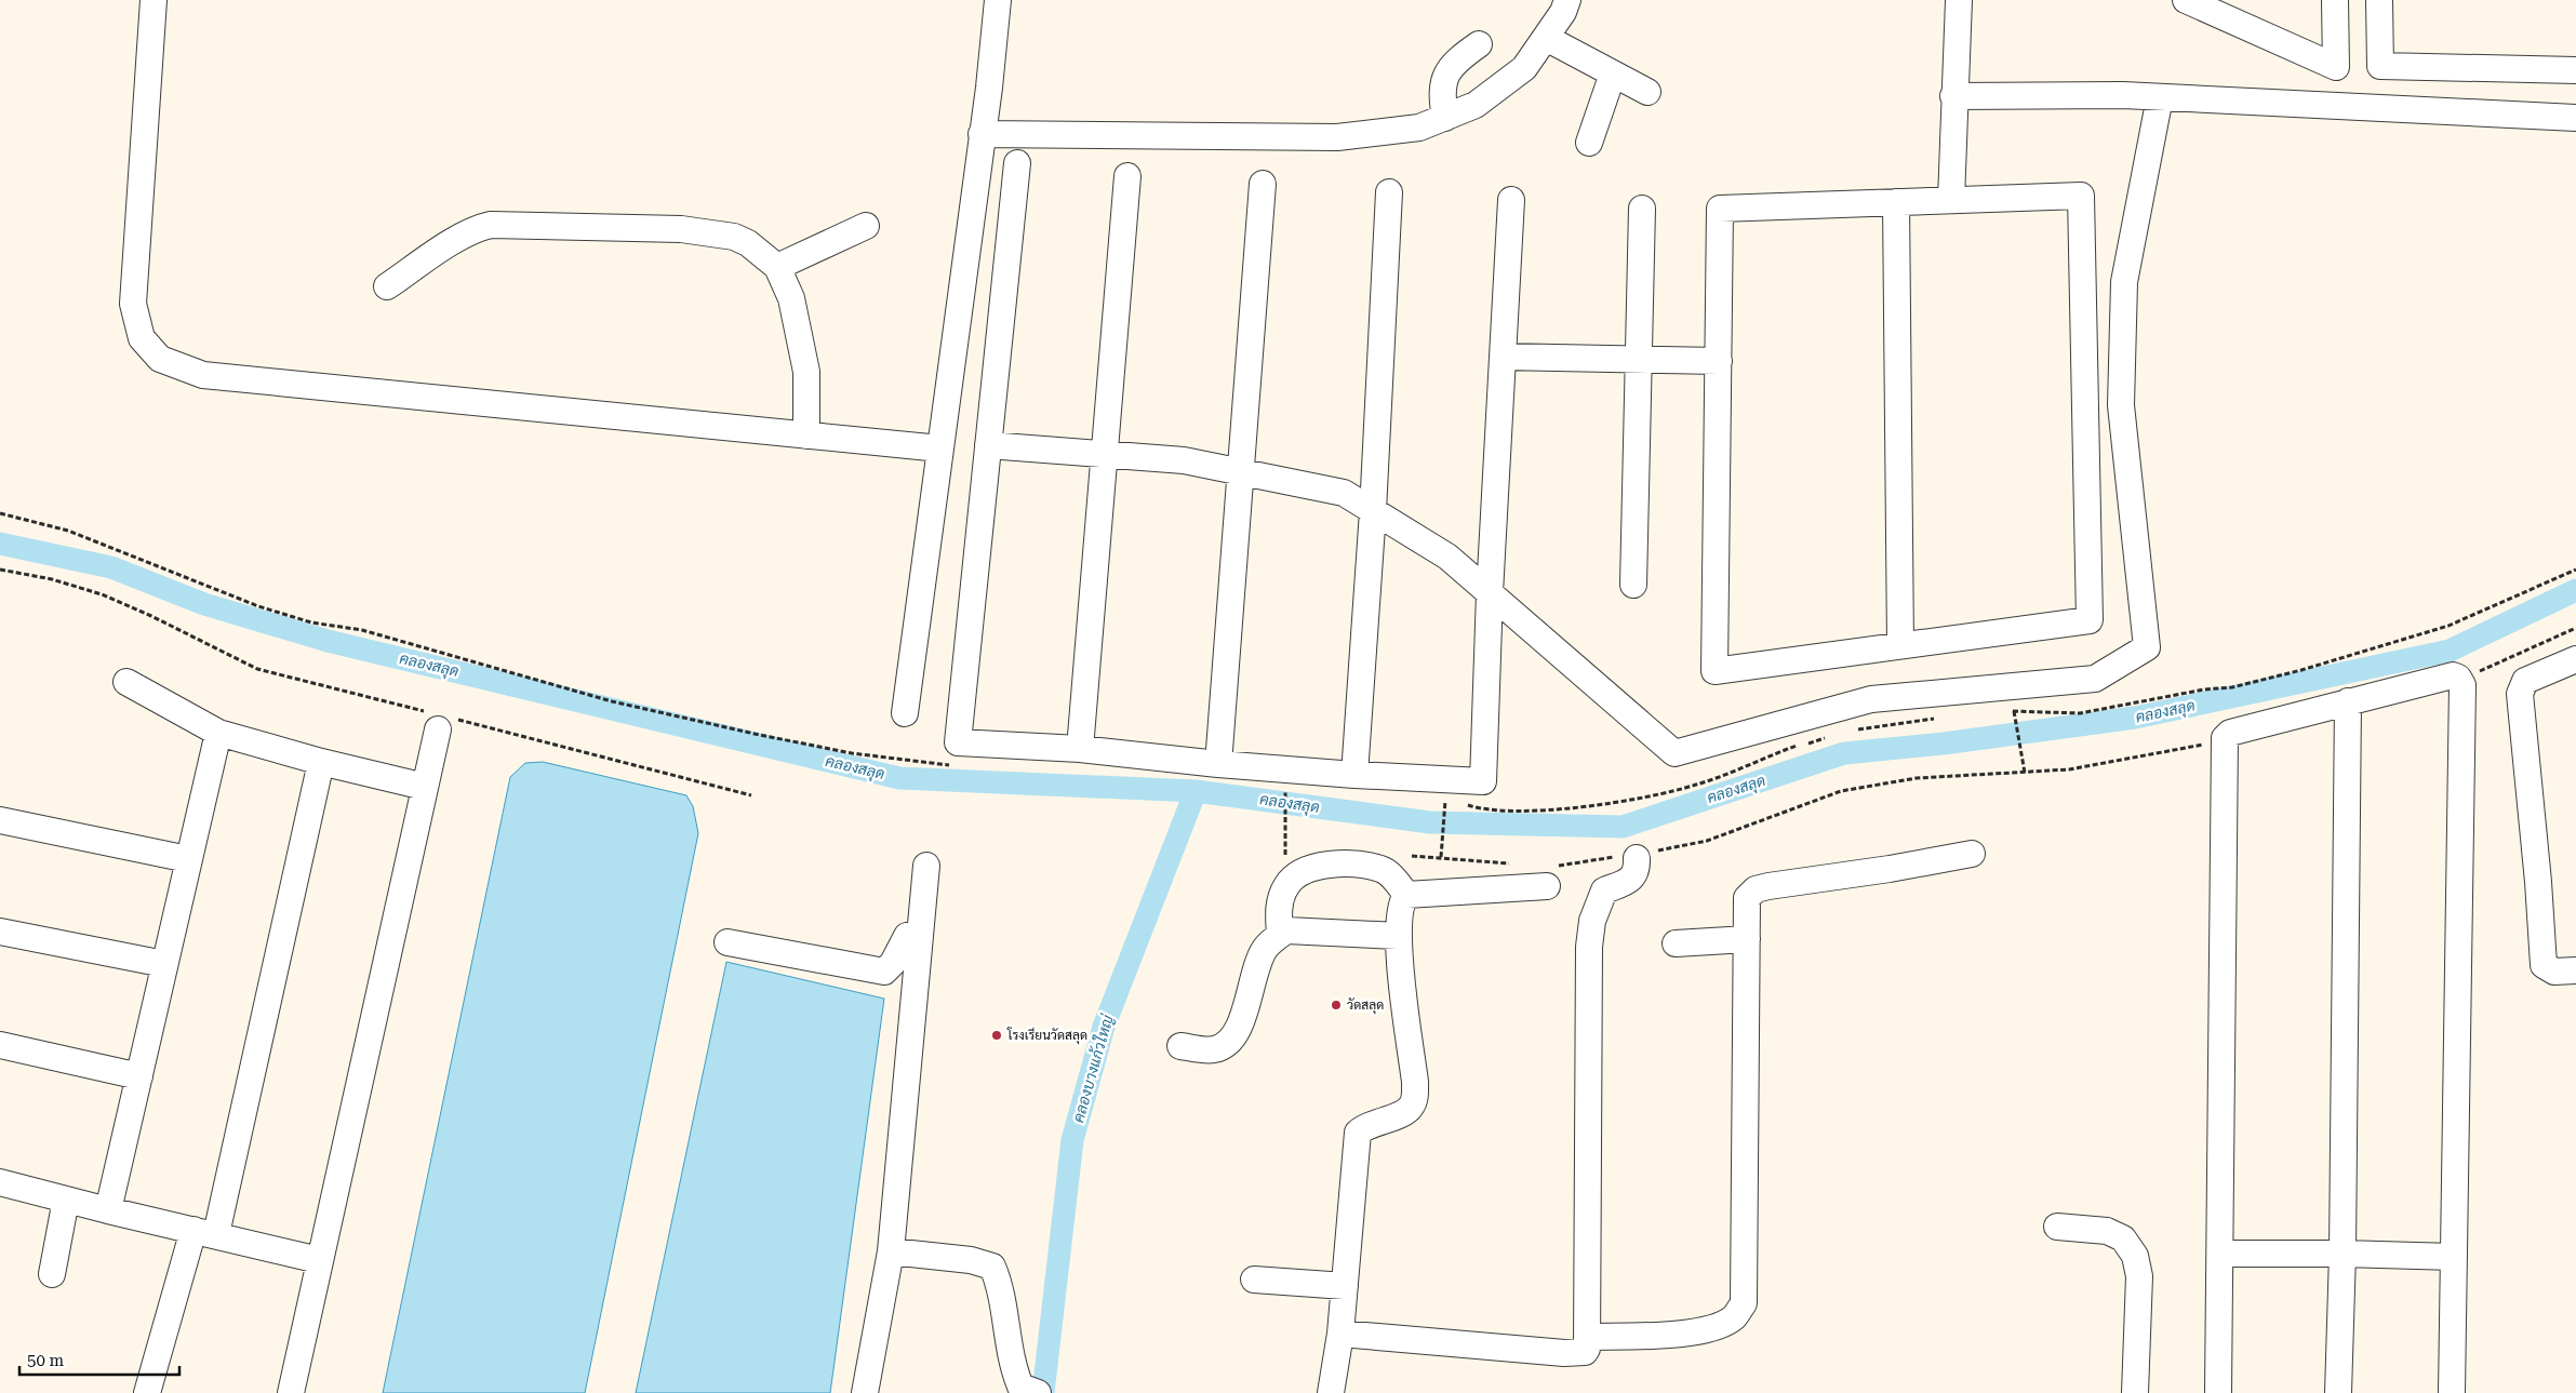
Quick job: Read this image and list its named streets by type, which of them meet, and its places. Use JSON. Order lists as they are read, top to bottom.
{
  "water": ["คลองสลุด", "คลองบางแก้วใหญ่"],
  "places": ["วัดสลุด", "โรงเรียนวัดสลุด"],
  "scale_bar": "50 m"
}
